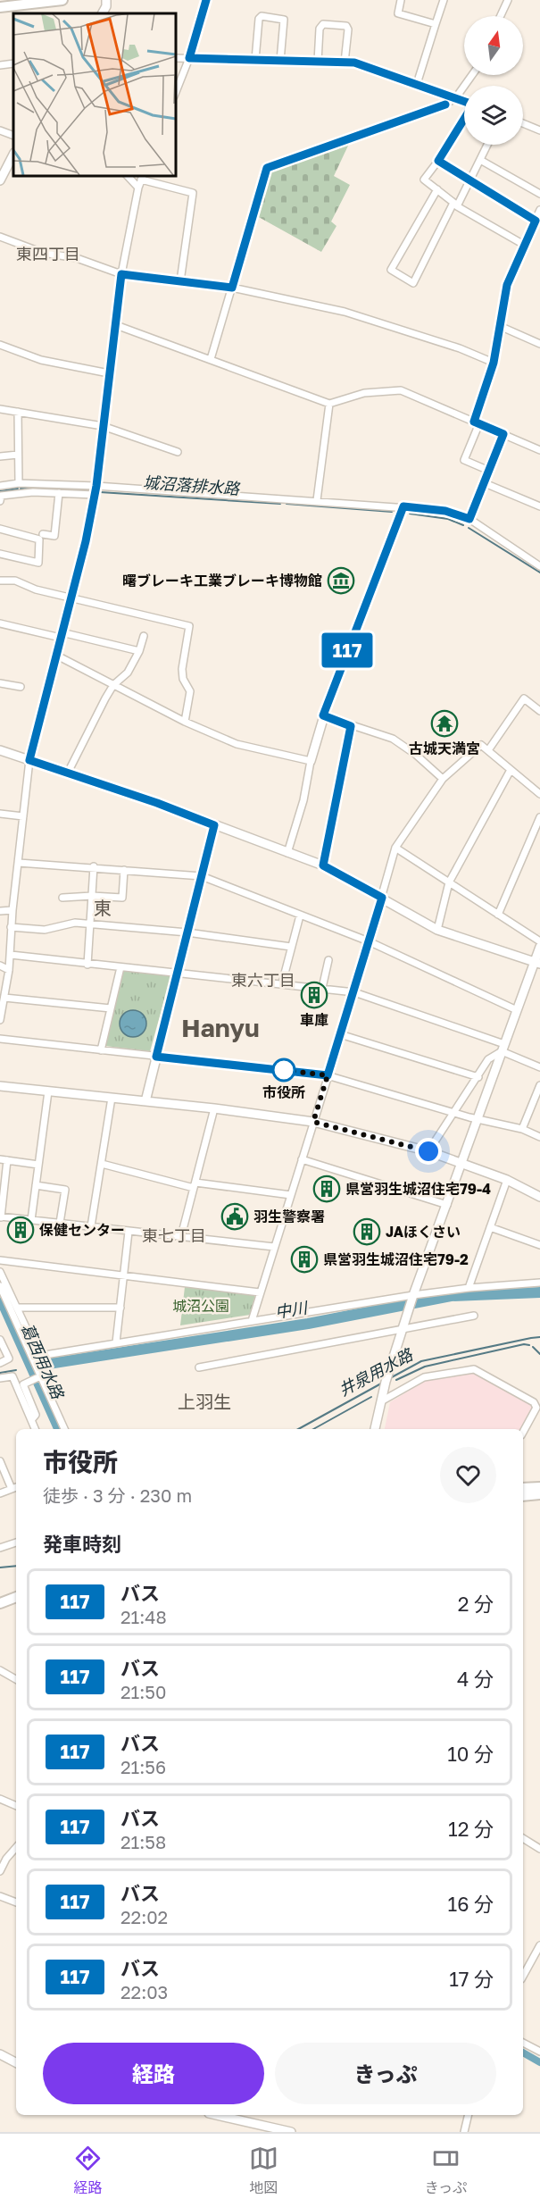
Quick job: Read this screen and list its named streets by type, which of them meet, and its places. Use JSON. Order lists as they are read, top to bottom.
{
  "districts": [
    "東四丁目",
    "東",
    "東六丁目",
    "Hanyu",
    "東七丁目",
    "上羽生"
  ],
  "water": [
    "城沼落排水路",
    "中川",
    "葛西用水路",
    "井泉用水路"
  ],
  "parks": ["城沼公園"],
  "places": {
    "museum": ["曙ブレーキ工業ブレーキ博物館"],
    "temple": ["古城天満宮"],
    "building": [
      "車庫",
      "県営羽生城沼住宅79-4",
      "保健センター",
      "JAほくさい",
      "県営羽生城沼住宅79-2"
    ],
    "other": ["市役所"],
    "public building": ["羽生警察署"]
  },
  "lines": ["bus line 117"],
  "north": "top",
  "page": {
    "on_map": "117",
    "heading": [
      ["市役所", "徒歩 · 3 分 · 230 m"],
      "発車時刻"
    ],
    "list": [
      {
        "mark": "117",
        "name": "バス",
        "note": "21:48",
        "value": "2 分"
      },
      {
        "mark": "117",
        "name": "バス",
        "note": "21:50",
        "value": "4 分"
      },
      {
        "mark": "117",
        "name": "バス",
        "note": "21:56",
        "value": "10 分"
      },
      {
        "mark": "117",
        "name": "バス",
        "note": "21:58",
        "value": "12 分"
      },
      {
        "mark": "117",
        "name": "バス",
        "note": "22:02",
        "value": "16 分"
      },
      {
        "mark": "117",
        "name": "バス",
        "note": "22:03",
        "value": "17 分"
      }
    ],
    "buttons": ["経路", "きっぷ"],
    "tabs": ["経路", "地図", "きっぷ"]
  }
}
